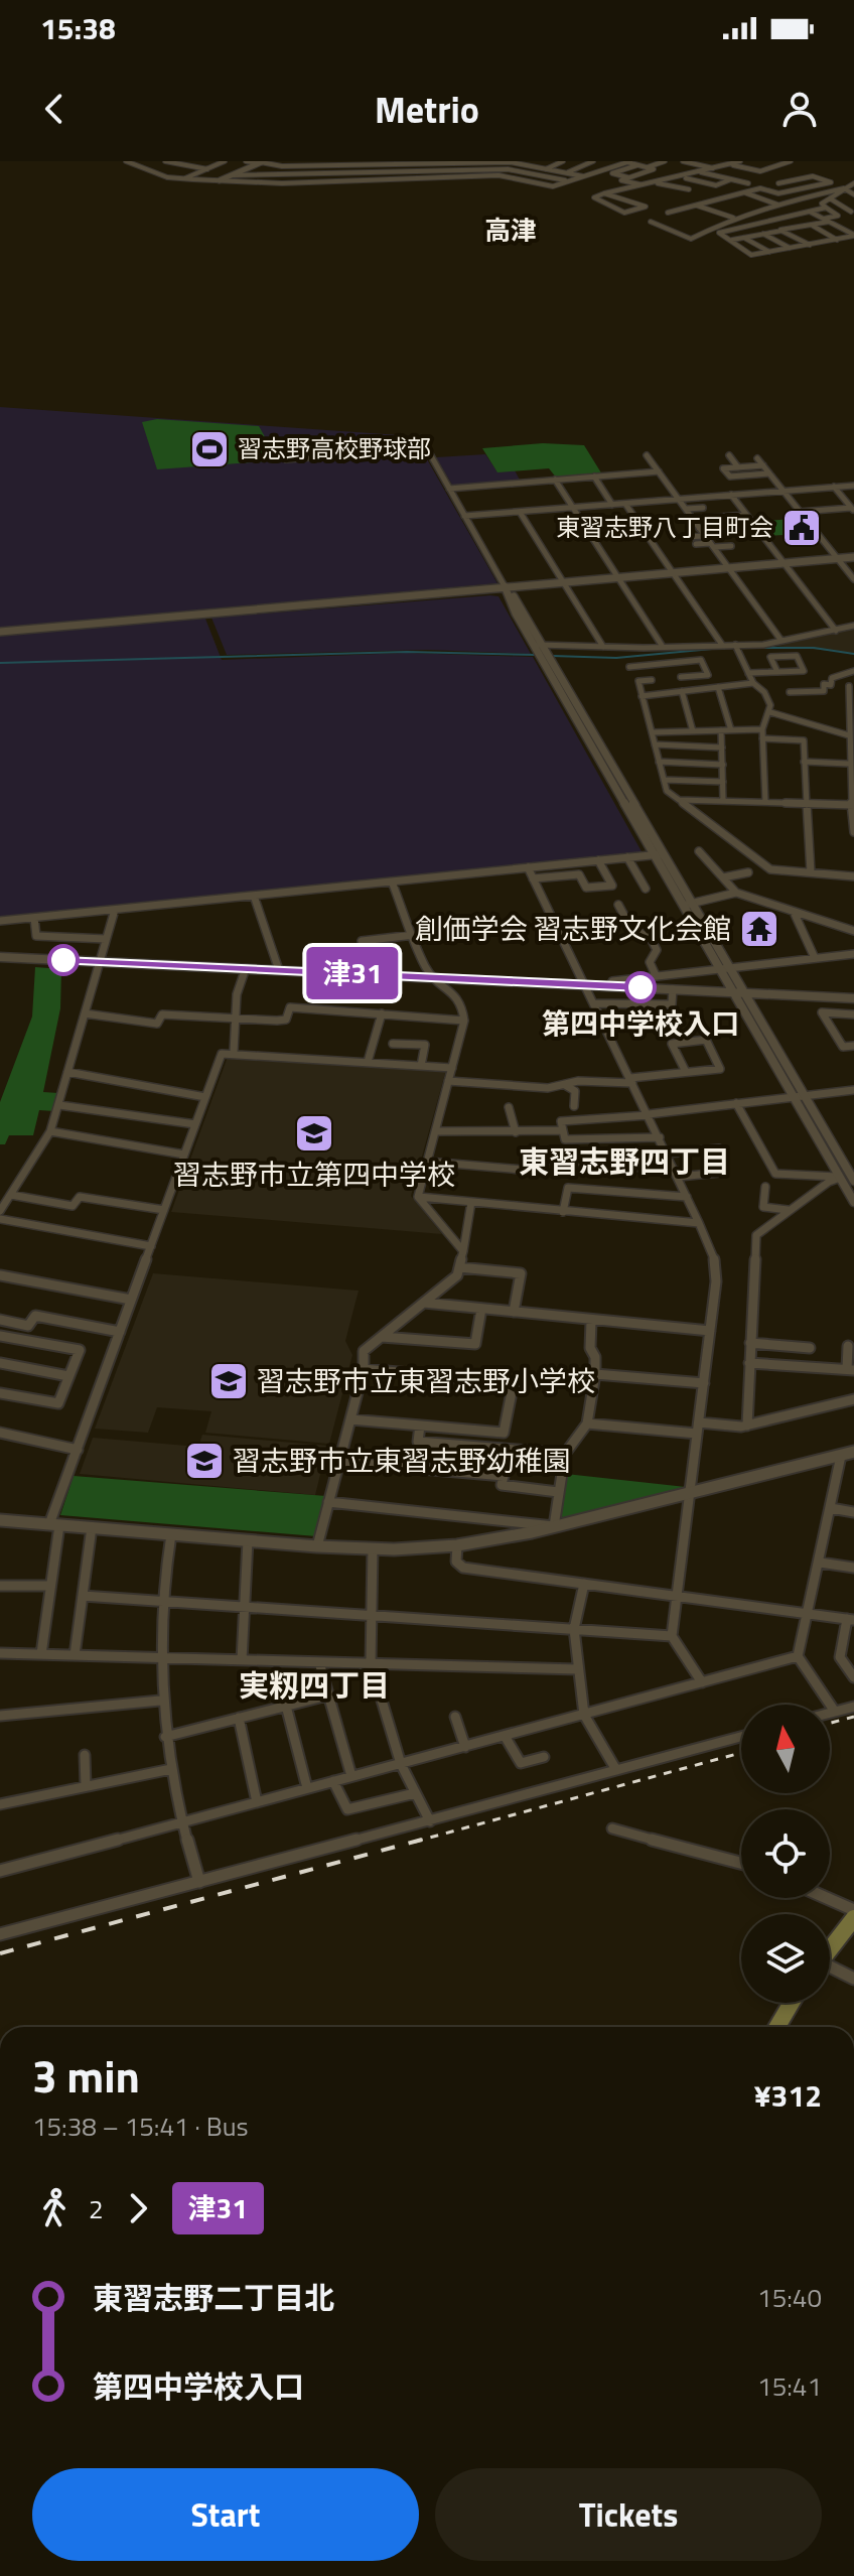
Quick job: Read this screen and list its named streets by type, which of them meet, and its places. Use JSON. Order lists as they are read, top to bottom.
{
  "districts": ["高津", "東習志野四丁目", "実籾四丁目"],
  "places": {
    "sports": ["習志野高校野球部"],
    "public building": ["東習志野八丁目町会"],
    "temple": ["創価学会 習志野文化会館"],
    "other": ["第四中学校入口"],
    "school or university": ["習志野市立第四中学校", "習志野市立東習志野小学校", "習志野市立東習志野幼稚園"]
  },
  "lines": ["bus line 津31"],
  "north": "top",
  "page": {
    "status": "15:38",
    "header": "Metrio",
    "on_map": "津31",
    "heading": ["3 min", "15:38 – 15:41 · Bus", "¥312"],
    "legs": ["2", "津31"],
    "list": [
      {
        "name": "東習志野二丁目北",
        "value": "15:40"
      },
      {
        "name": "第四中学校入口",
        "value": "15:41"
      }
    ],
    "buttons": ["Start", "Tickets"]
  }
}
